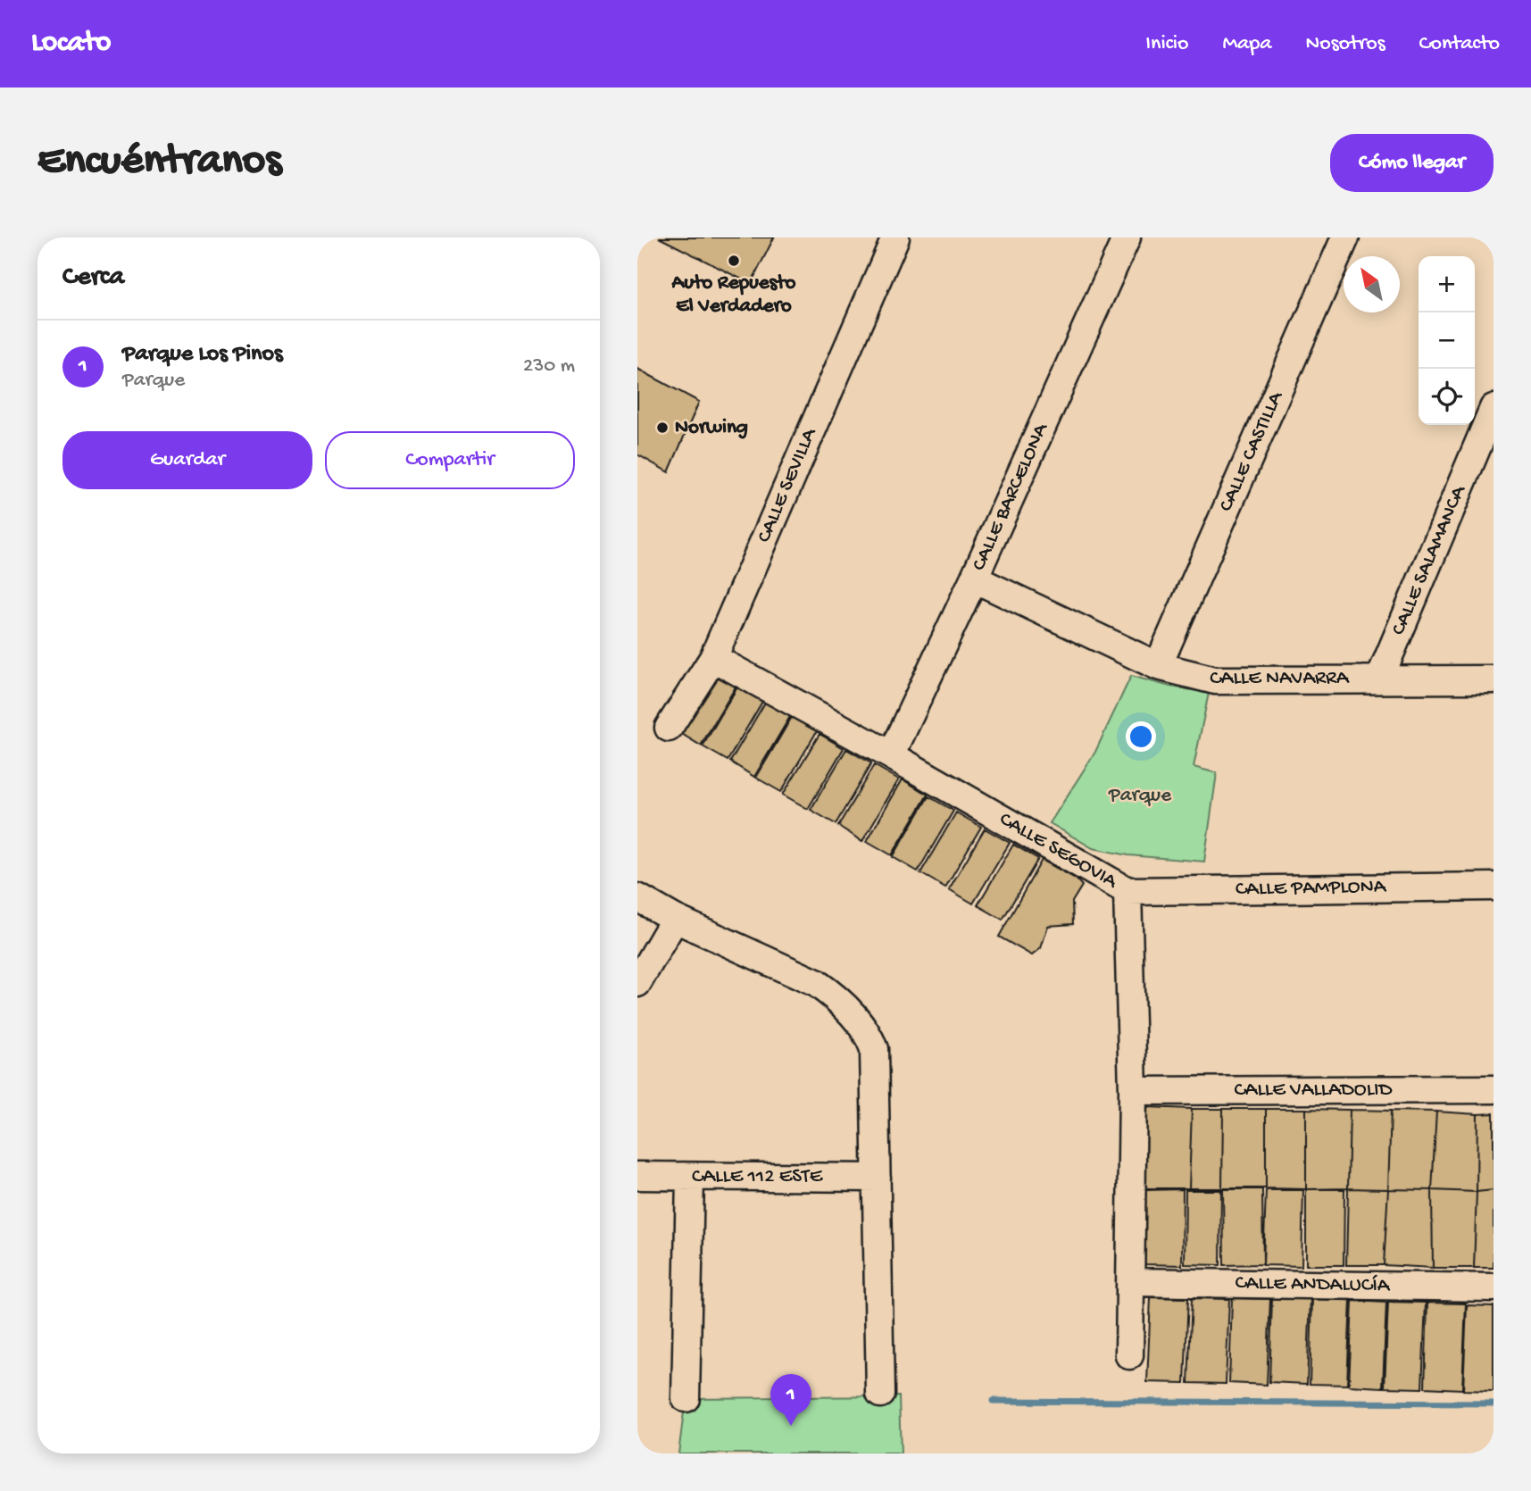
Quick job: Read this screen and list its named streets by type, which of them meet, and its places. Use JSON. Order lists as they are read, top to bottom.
{
  "streets": {
    "street": [
      "CALLE CASTILLA",
      "CALLE SEVILLA",
      "CALLE BARCELONA",
      "CALLE SALAMANCA",
      "CALLE NAVARRA",
      "CALLE SEGOVIA",
      "CALLE PAMPLONA",
      "CALLE VALLADOLID",
      "CALLE 112 ESTE",
      "CALLE ANDALUCÍA"
    ]
  },
  "crossings": [
    ["CALLE CASTILLA", "CALLE NAVARRA"],
    ["CALLE SEVILLA", "CALLE SEGOVIA"],
    ["CALLE BARCELONA", "CALLE NAVARRA"],
    ["CALLE BARCELONA", "CALLE SEGOVIA"],
    ["CALLE SALAMANCA", "CALLE NAVARRA"],
    ["CALLE SEGOVIA", "CALLE PAMPLONA"],
    ["CALLE SEGOVIA", "CALLE VALLADOLID"],
    ["CALLE SEGOVIA", "CALLE ANDALUCÍA"]
  ],
  "parks": ["Parque"],
  "places": ["Auto Repuesto El Verdadero", "Norwing"],
  "north": "top left",
  "page": {
    "header": "Locato",
    "nav": [
      "Inicio",
      "Mapa",
      "Nosotros",
      "Contacto"
    ],
    "buttons": [
      "Cómo llegar",
      ["Guardar", "Compartir"]
    ],
    "title": "Encuéntranos",
    "heading": "Cerca",
    "map_buttons": ["+", "−"],
    "list": [
      {
        "mark": "1",
        "name": "Parque Los Pinos",
        "note": "Parque",
        "value": "230 m"
      }
    ],
    "pins": "1"
  }
}
